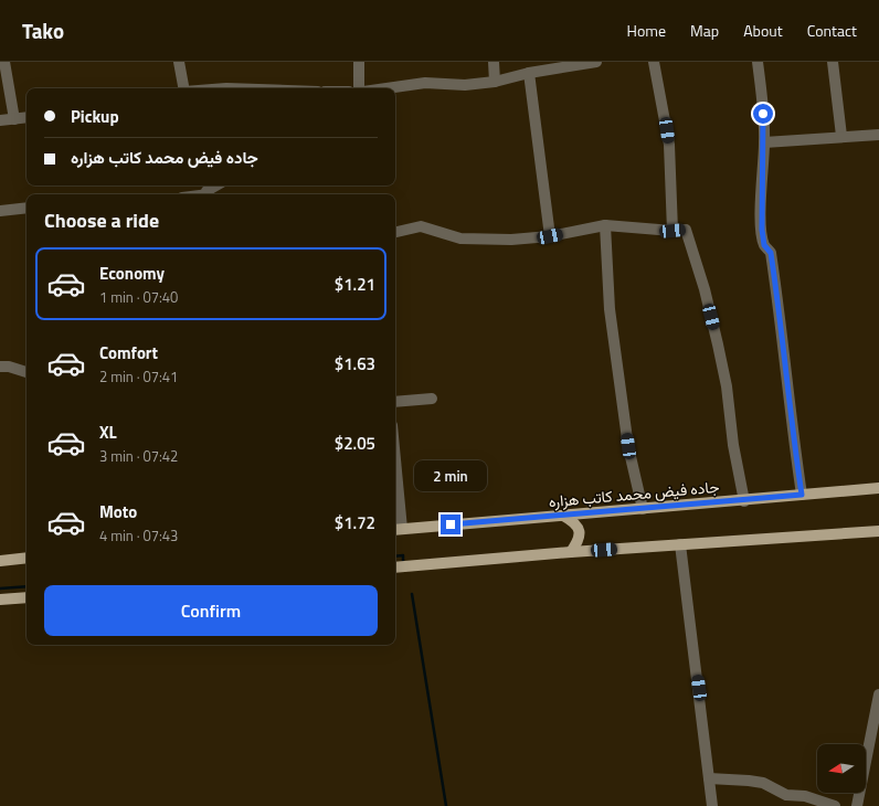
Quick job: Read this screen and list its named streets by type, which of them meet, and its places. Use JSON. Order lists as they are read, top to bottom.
{
  "streets": {
    "main road": ["جاده فیض محمد کاتب هزاره"]
  },
  "north": "left",
  "page": {
    "header": "Tako",
    "nav": [
      "Home",
      "Map",
      "About",
      "Contact"
    ],
    "banner": ["Pickup", "جاده فیض محمد کاتب هزاره"],
    "heading": "Choose a ride",
    "list": [
      {
        "name": "Economy",
        "note": "1 min · 07:40",
        "value": "$1.21"
      },
      {
        "name": "Comfort",
        "note": "2 min · 07:41",
        "value": "$1.63"
      },
      {
        "name": "XL",
        "note": "3 min · 07:42",
        "value": "$2.05"
      },
      {
        "name": "Moto",
        "note": "4 min · 07:43",
        "value": "$1.72"
      }
    ],
    "bubble": "2 min",
    "buttons": "Confirm"
  }
}
